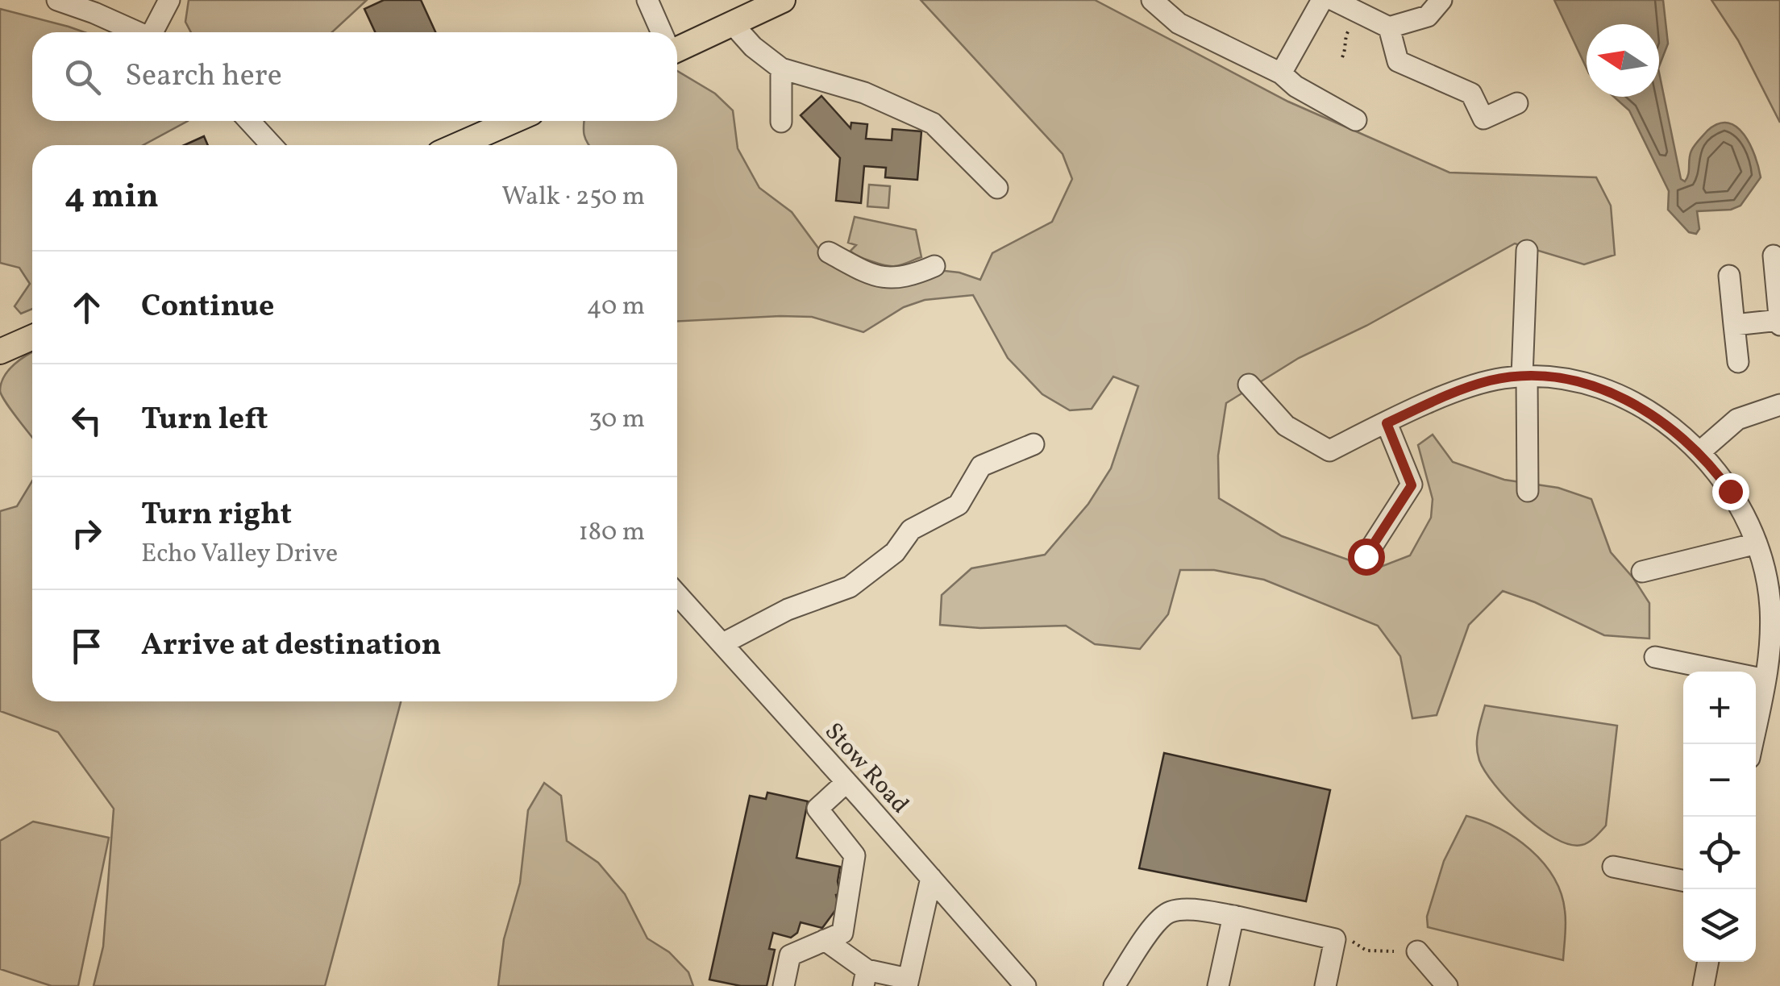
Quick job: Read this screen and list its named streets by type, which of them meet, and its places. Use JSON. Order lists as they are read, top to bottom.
{
  "streets": {
    "street": ["Stow Road"]
  },
  "north": "left",
  "page": {
    "search": "Search here",
    "heading": ["4 min", "Walk · 250 m"],
    "list": [
      ["Continue", "40 m"],
      ["Turn left", "30 m"],
      ["Turn right", "Echo Valley Drive", "180 m"],
      "Arrive at destination"
    ],
    "map_buttons": ["+", "−"]
  }
}
